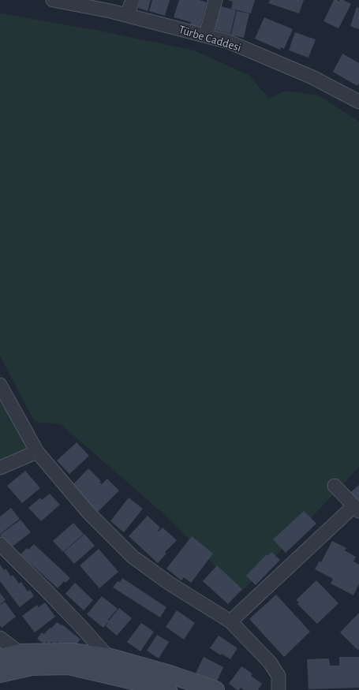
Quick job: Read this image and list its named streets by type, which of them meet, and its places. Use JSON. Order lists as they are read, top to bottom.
{
  "streets": {
    "street": ["Türbe Caddesi"]
  }
}
